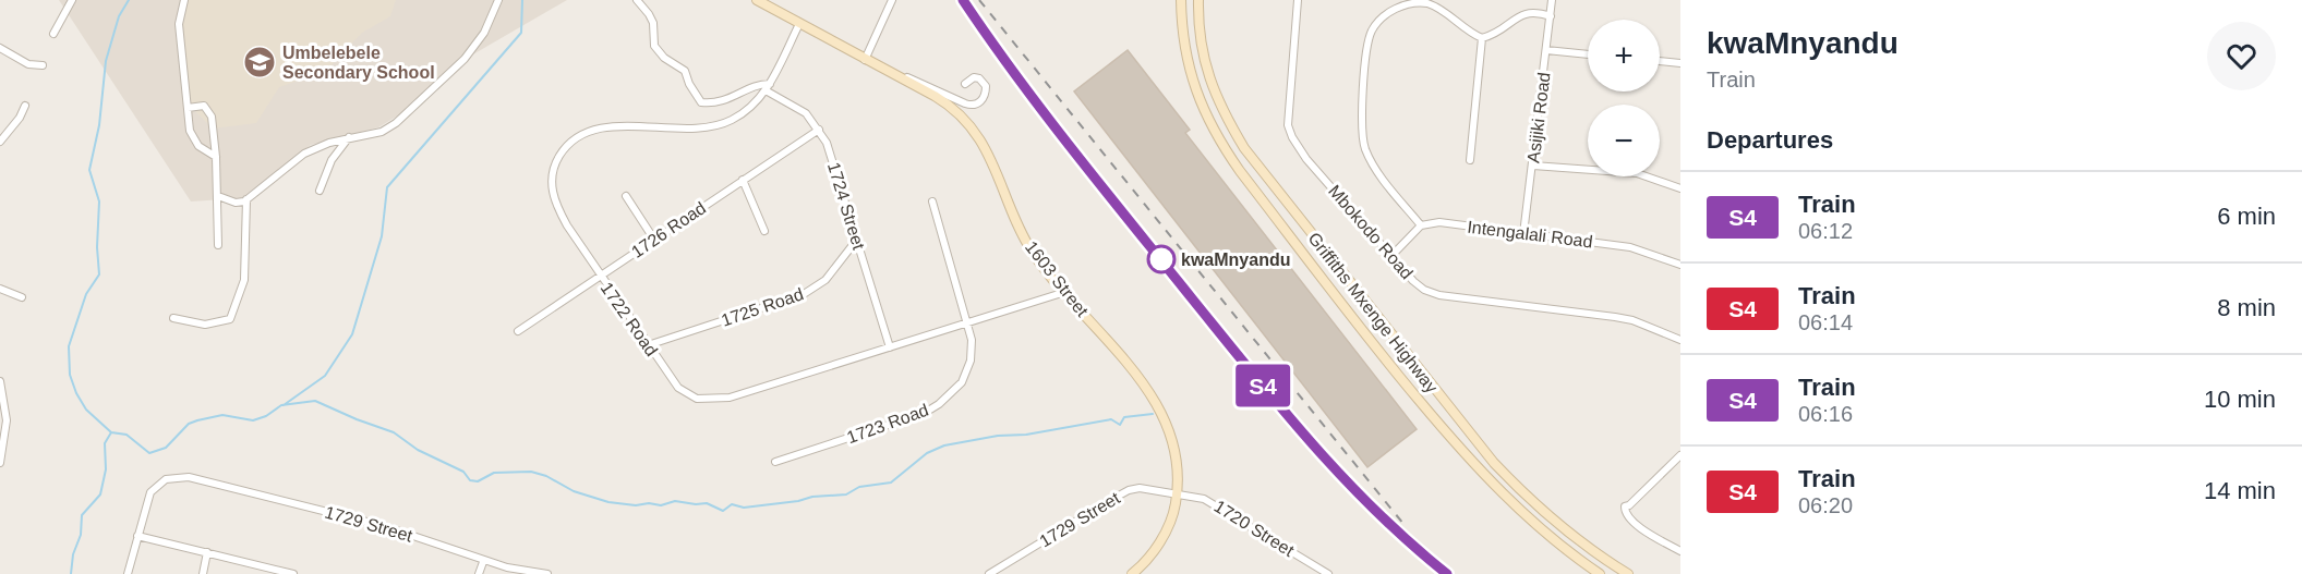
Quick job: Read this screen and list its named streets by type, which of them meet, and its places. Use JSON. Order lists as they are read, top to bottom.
{
  "streets": {
    "street": [
      "Asijiki Road",
      "1724 Street",
      "1726 Road",
      "Mbokodo Road",
      "Intengalali Road",
      "1603 Street",
      "1725 Road",
      "Griffiths Mxenge Highway",
      "1722 Road",
      "1723 Road",
      "1729 Street",
      "1720 Street"
    ]
  },
  "crossings": [
    ["Asijiki Road", "Intengalali Road"],
    ["1724 Street", "1726 Road"],
    ["1724 Street", "1725 Road"],
    ["1724 Street", "1722 Road"],
    ["1726 Road", "1722 Road"],
    ["1603 Street", "1722 Road"],
    ["1603 Street", "1729 Street"],
    ["1603 Street", "1720 Street"],
    ["1725 Road", "1722 Road"],
    ["1722 Road", "1723 Road"],
    ["1729 Street", "1720 Street"]
  ],
  "places": {
    "school or university": ["Umbelebele Secondary School"],
    "other": ["kwaMnyandu"]
  },
  "page": {
    "on_map": "S4",
    "heading": [
      ["kwaMnyandu", "Train"],
      "Departures"
    ],
    "map_buttons": ["+", "−"],
    "list": [
      {
        "mark": "S4",
        "name": "Train",
        "note": "06:12",
        "value": "6 min"
      },
      {
        "mark": "S4",
        "name": "Train",
        "note": "06:14",
        "value": "8 min"
      },
      {
        "mark": "S4",
        "name": "Train",
        "note": "06:16",
        "value": "10 min"
      },
      {
        "mark": "S4",
        "name": "Train",
        "note": "06:20",
        "value": "14 min"
      }
    ]
  }
}
